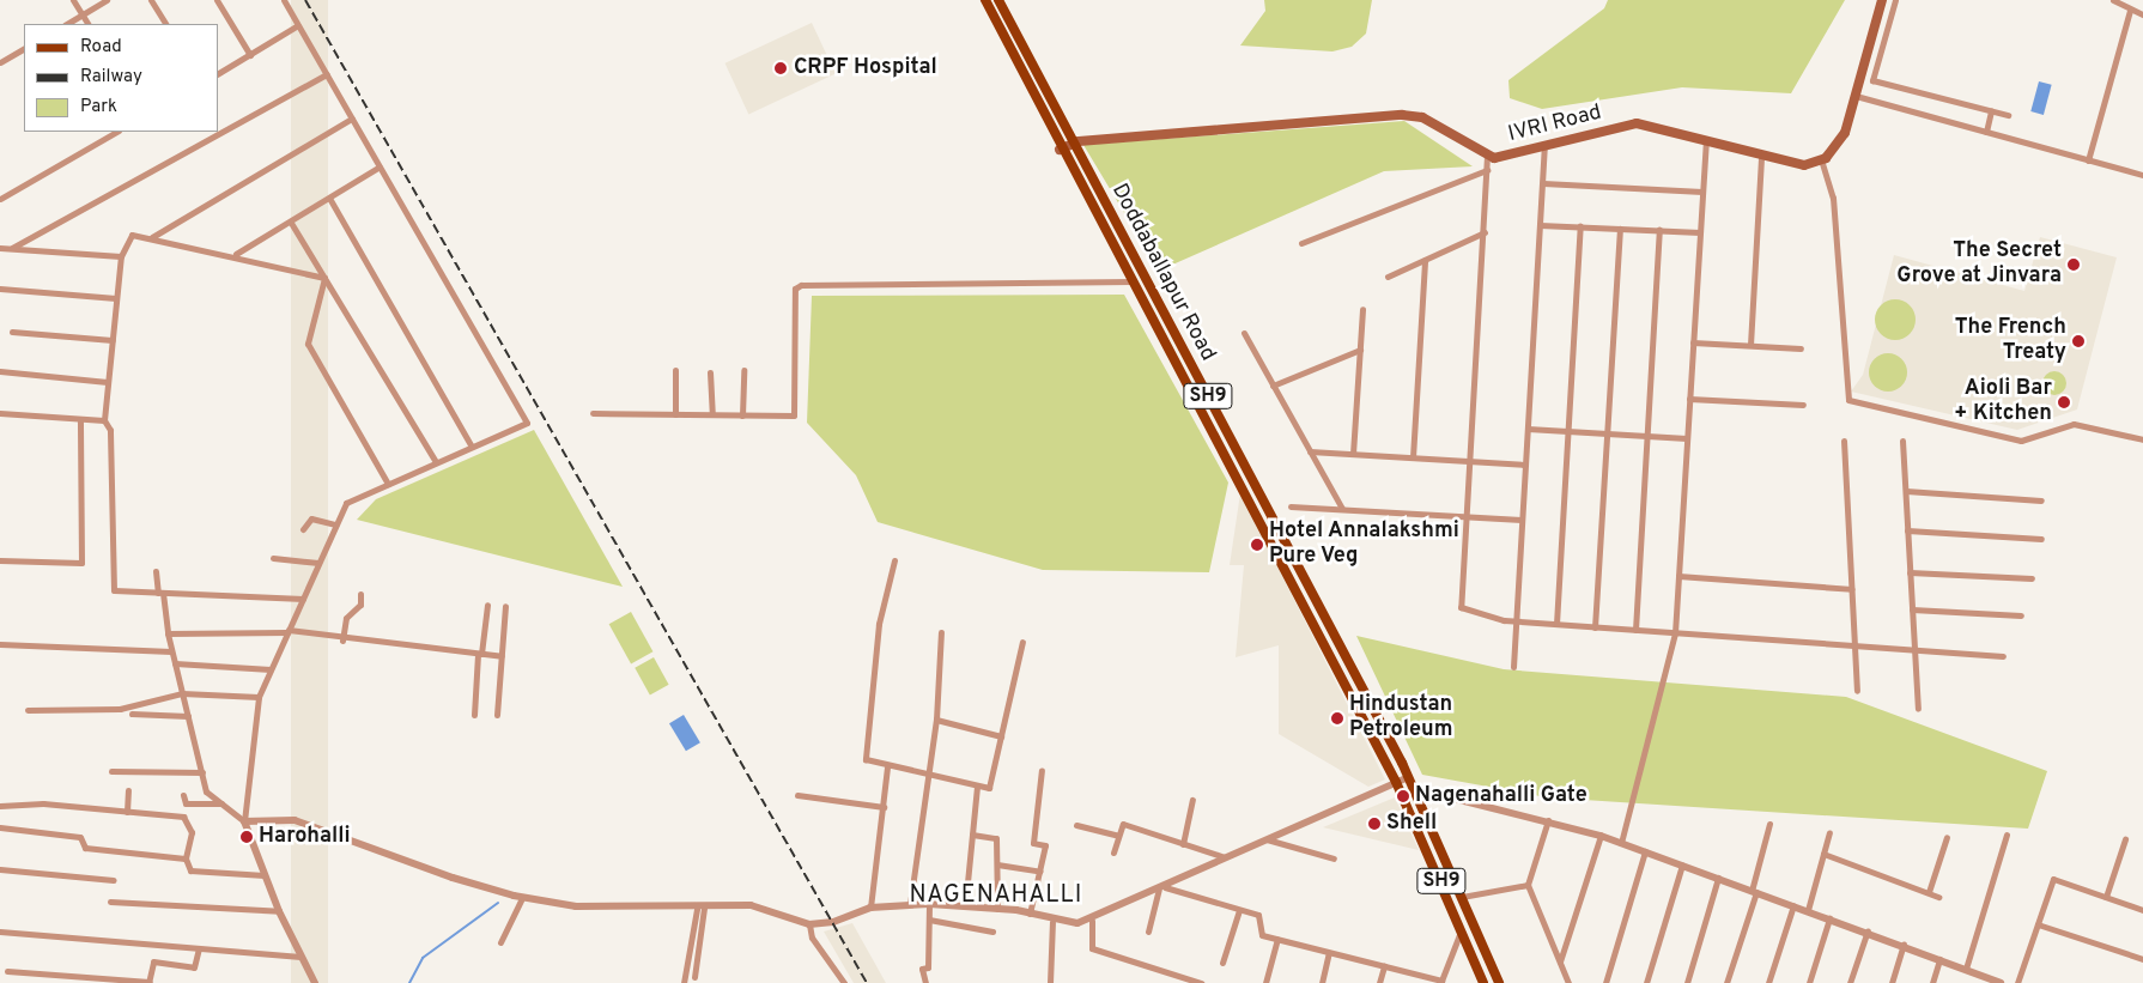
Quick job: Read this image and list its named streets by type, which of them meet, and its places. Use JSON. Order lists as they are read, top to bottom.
{
  "streets": {
    "main road": ["IVRI Road", "Doddaballapur Road", "SH9"]
  },
  "crossings": [
    ["IVRI Road", "Doddaballapur Road"]
  ],
  "districts": ["NAGENAHALLI"],
  "places": [
    "CRPF Hospital",
    "The Secret Grove at Jinvara",
    "The French Treaty",
    "Aioli Bar + Kitchen",
    "Hotel Annalakshmi Pure Veg",
    "Hindustan Petroleum",
    "Nagenahalli Gate",
    "Shell",
    "Harohalli"
  ],
  "legend": ["Road", "Railway", "Park"]
}
